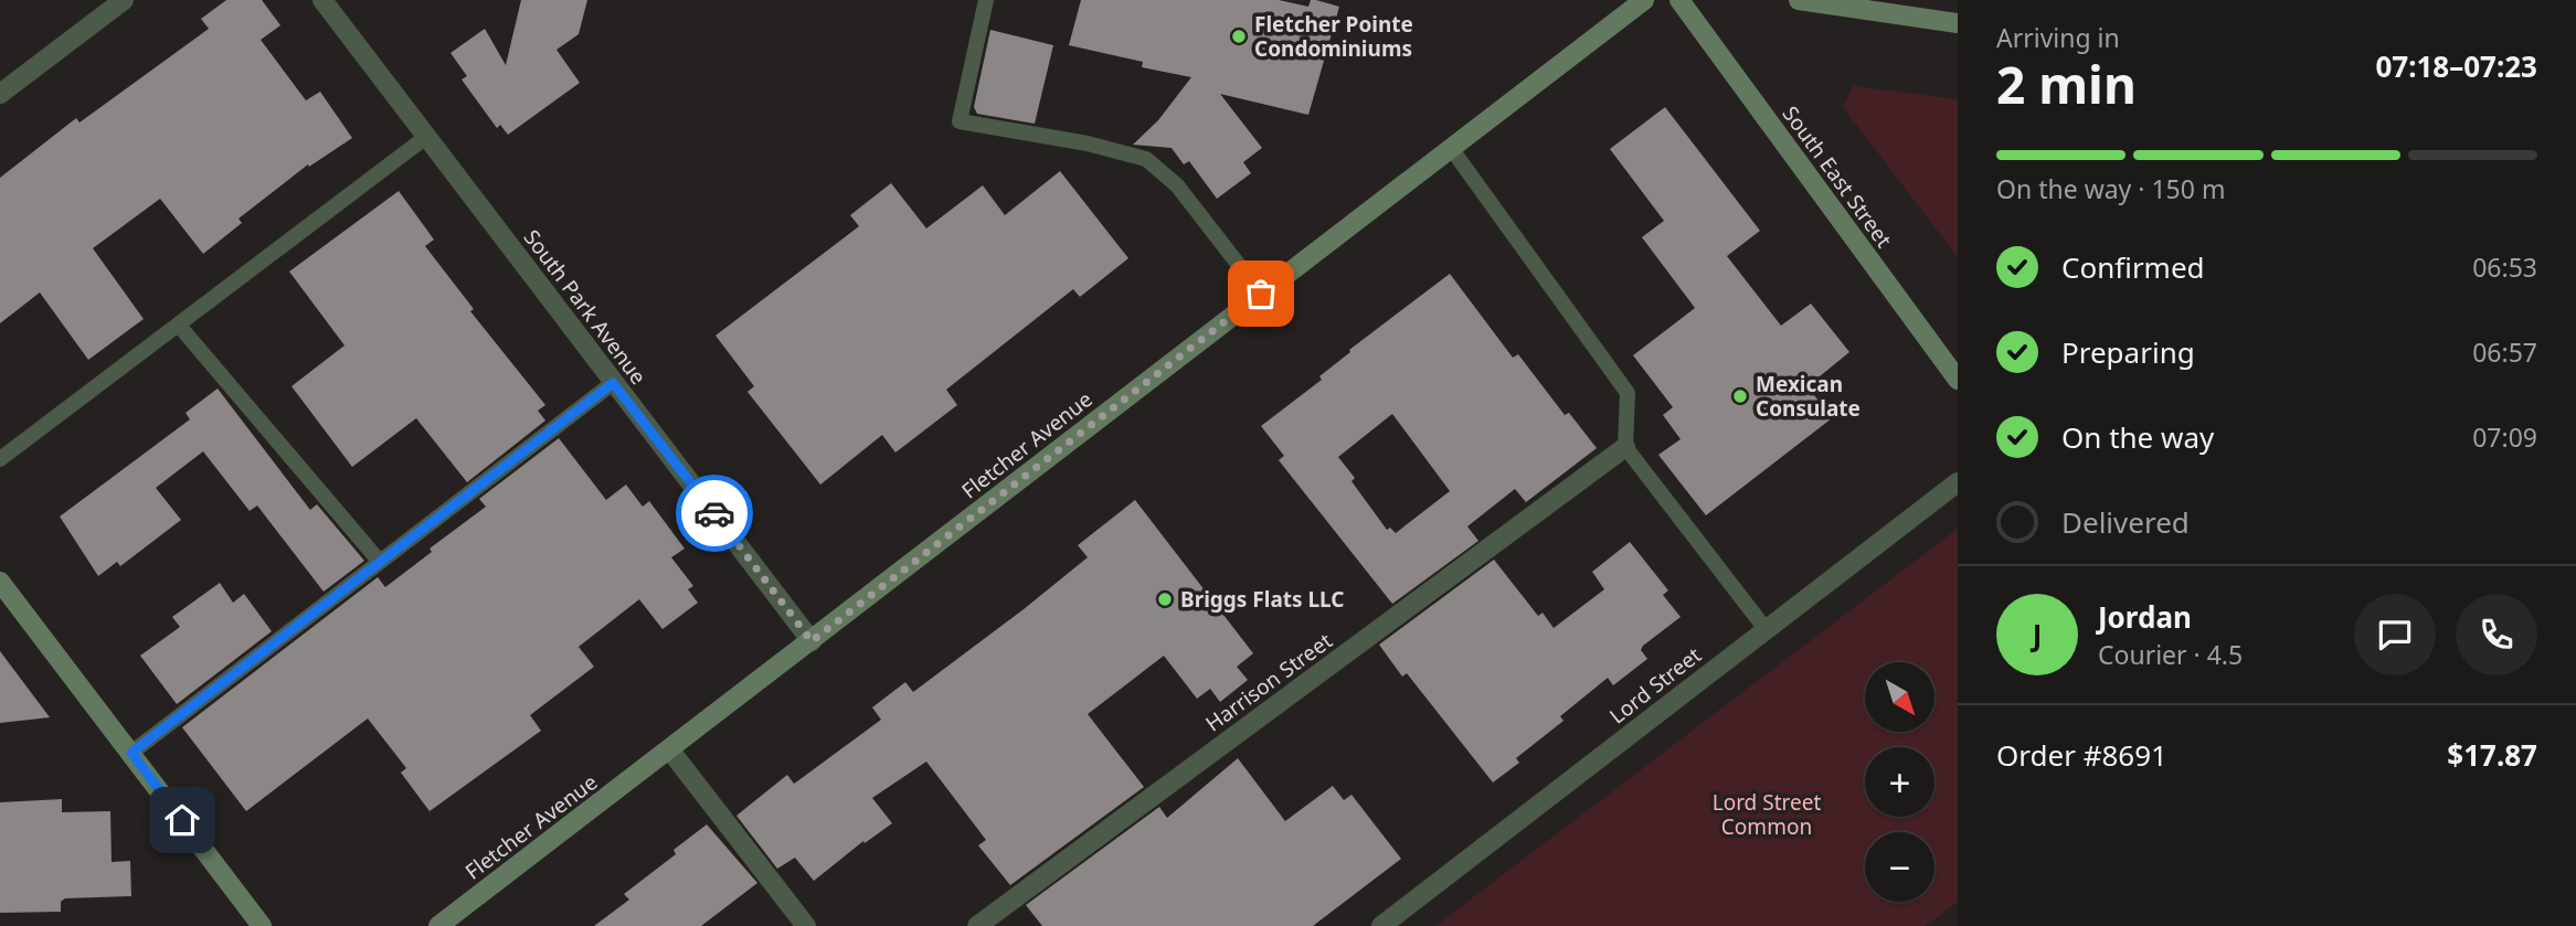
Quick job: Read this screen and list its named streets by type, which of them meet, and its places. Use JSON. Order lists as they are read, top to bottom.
{
  "streets": {
    "main road": ["South East Street", "Fletcher Avenue"],
    "street": ["South Park Avenue", "Harrison Street", "Lord Street"]
  },
  "crossings": [
    ["South Park Avenue", "Fletcher Avenue"]
  ],
  "parks": ["Lord Street Common"],
  "places": ["Fletcher Pointe Condominiums", "Mexican Consulate", "Briggs Flats LLC"],
  "north": "bottom right",
  "page": {
    "heading": ["2 min", "Arriving in", "07:18–07:23"],
    "panel": [
      "Jordan",
      "Courier · 4.5",
      "Order #8691",
      "$17.87"
    ],
    "bar": "On the way · 150 m",
    "list": [
      ["Confirmed", "06:53"],
      ["Preparing", "06:57"],
      ["On the way", "07:09"],
      "Delivered"
    ],
    "round": "J",
    "map_buttons": ["+", "−"]
  }
}
